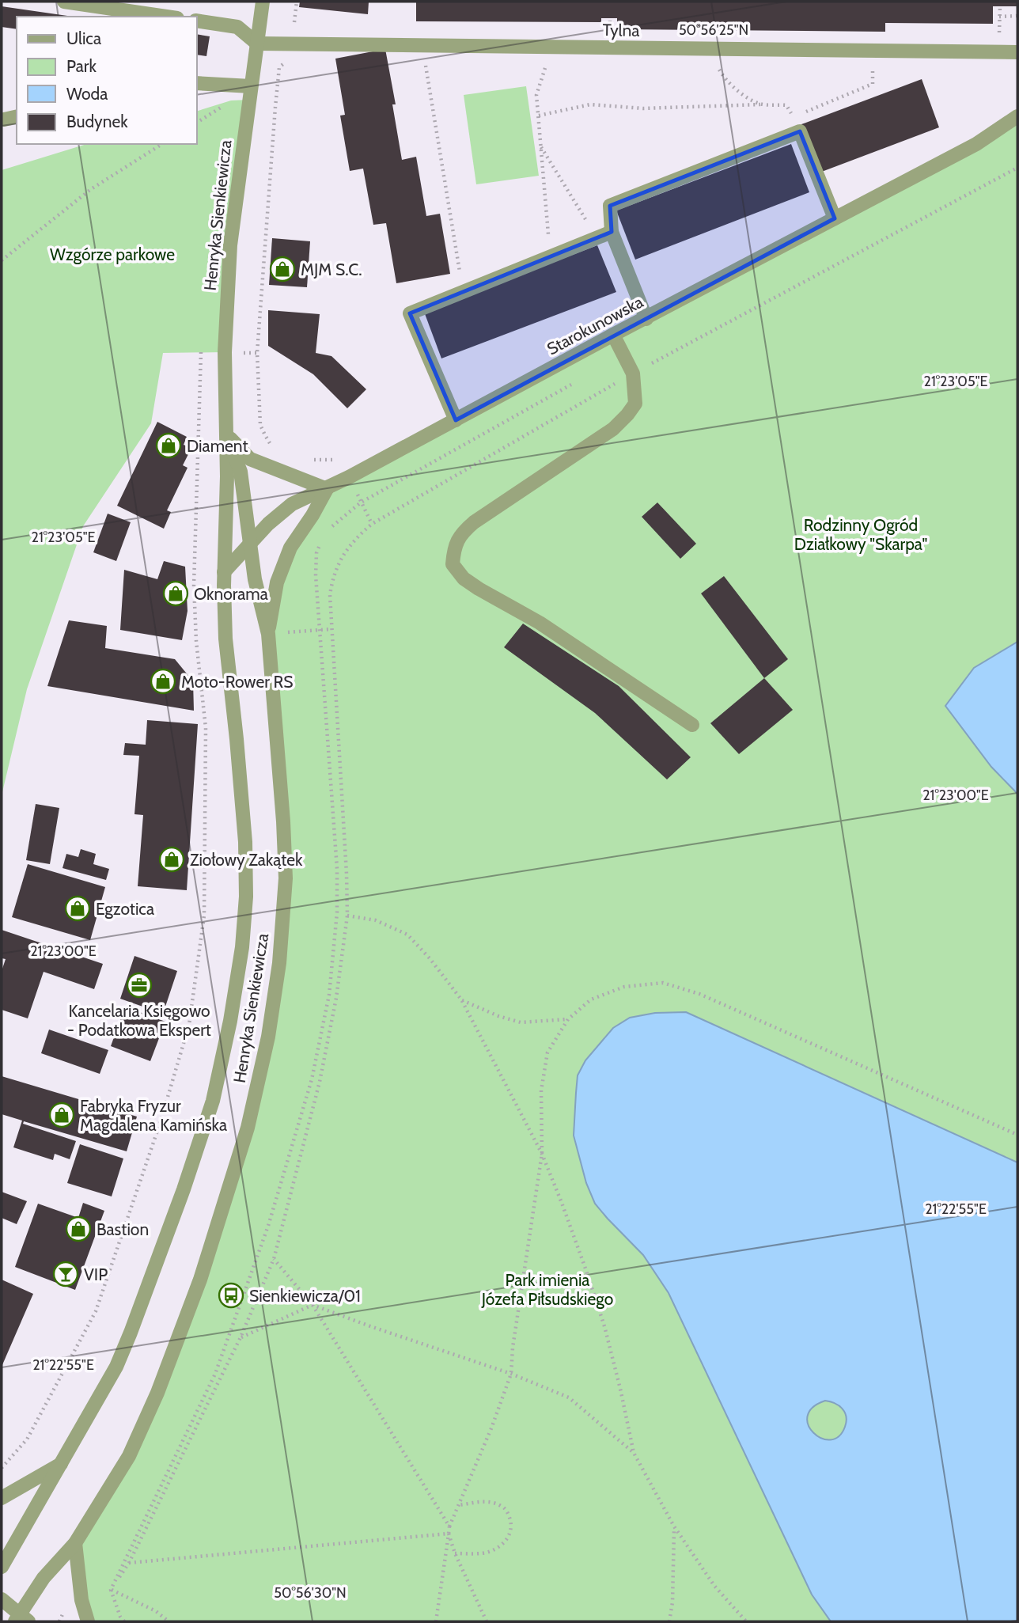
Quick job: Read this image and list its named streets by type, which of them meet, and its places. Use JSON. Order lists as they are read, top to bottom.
{
  "streets": {
    "street": ["Tylna", "Henryka Sienkiewicza", "Starokunowska"]
  },
  "crossings": [
    ["Tylna", "Henryka Sienkiewicza"]
  ],
  "parks": ["Wzgórze parkowe", "Rodzinny Ogród Działkowy \"Skarpa\"", "Park imienia Józefa Piłsudskiego"],
  "places": {
    "shop": [
      "MJM S.C.",
      "Diament",
      "Oknorama",
      "Moto-Rower RS",
      "Ziołowy Zakątek",
      "Egzotica",
      "Fabryka Fryzur Magdalena Kamińska",
      "Bastion"
    ],
    "office": ["Kancelaria Księgowo - Podatkowa Ekspert"],
    "bar": ["VIP"],
    "bus stop": ["Sienkiewicza/01"]
  },
  "legend": [
    "Ulica",
    "Park",
    "Woda",
    "Budynek"
  ],
  "coordinates": [
    "50°56'25\"N",
    "21°23'05\"E",
    "21°23'00\"E",
    "21°22'55\"E",
    "50°56'30\"N"
  ]
}
